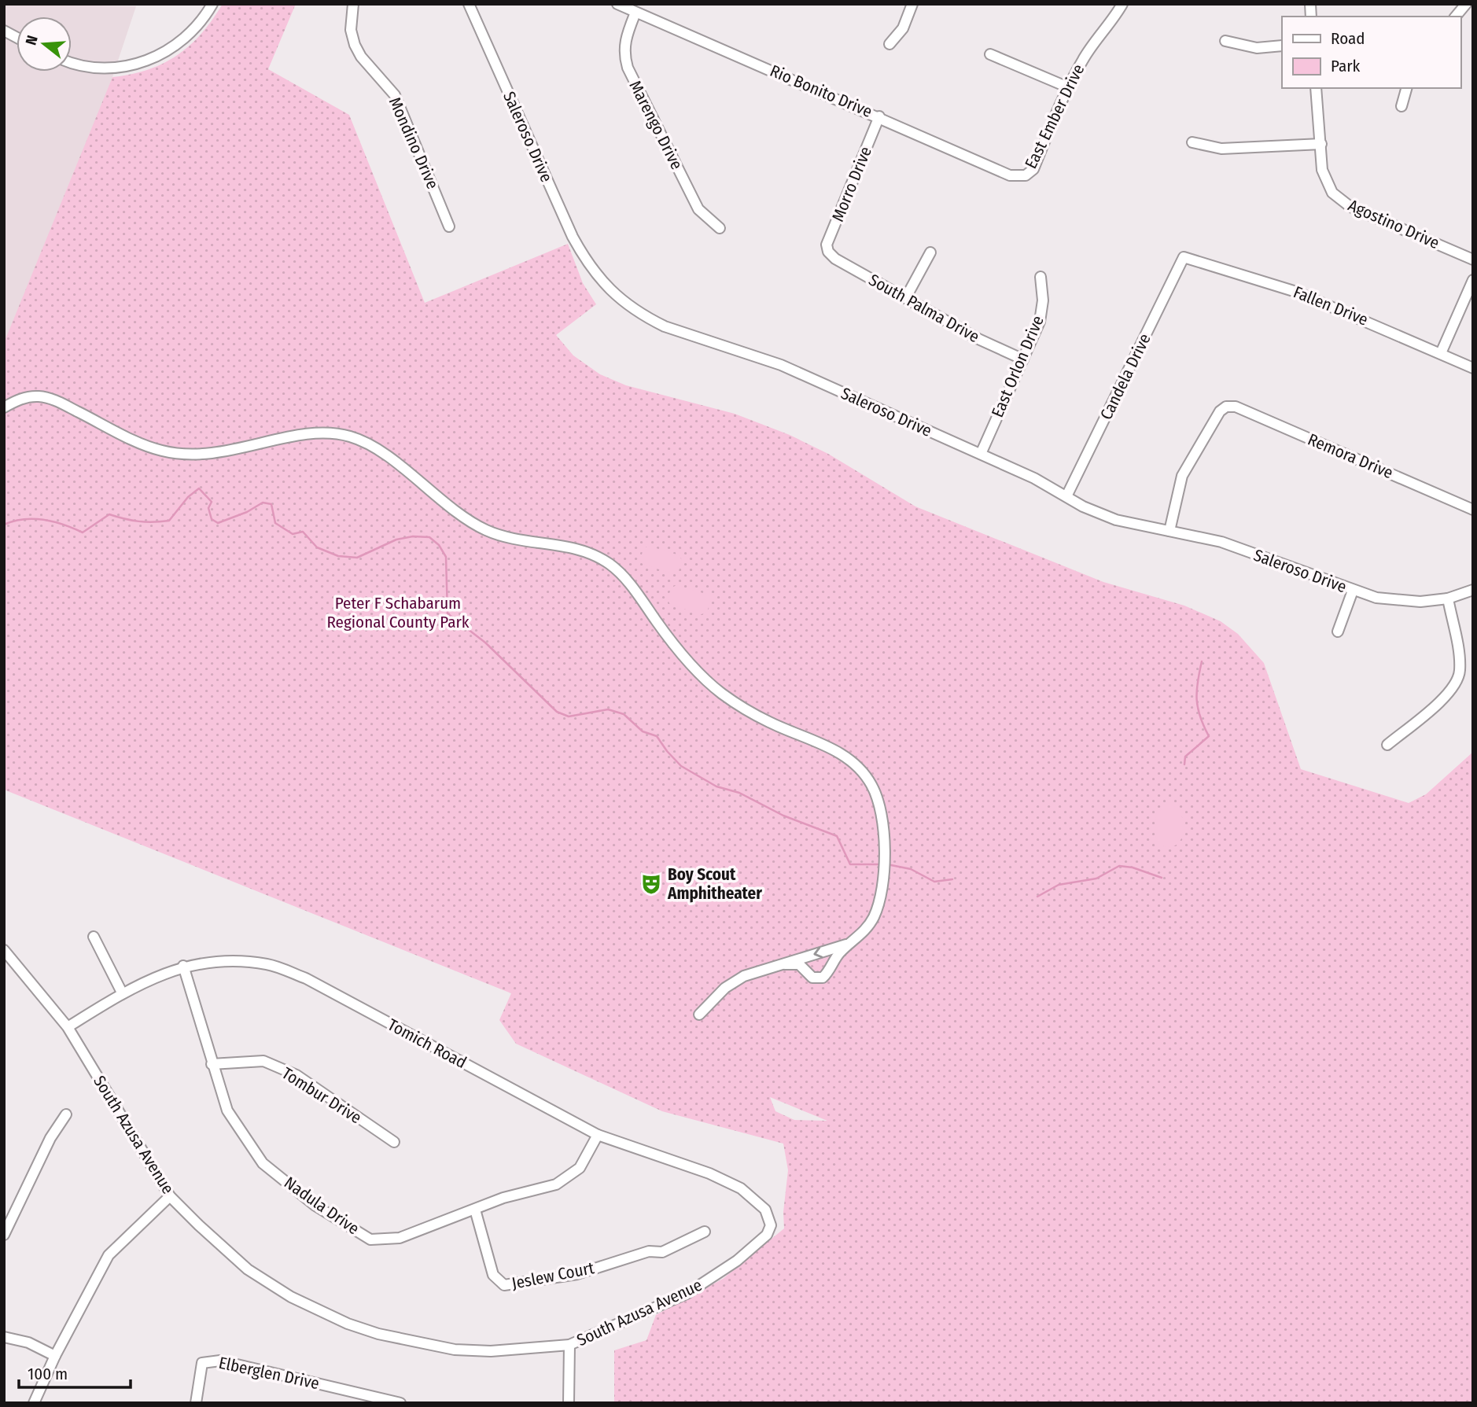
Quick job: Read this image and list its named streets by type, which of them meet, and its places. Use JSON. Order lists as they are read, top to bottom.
{
  "streets": {
    "street": [
      "Rio Bonito Drive",
      "East Ember Drive",
      "Marengo Drive",
      "Saleroso Drive",
      "Mondino Drive",
      "Morro Drive",
      "Agostino Drive",
      "Fallen Drive",
      "South Palma Drive",
      "East Orlon Drive",
      "Candela Drive",
      "Remora Drive",
      "Tomich Road",
      "Tombur Drive",
      "South Azusa Avenue",
      "Nadula Drive",
      "Jeslew Court",
      "Elberglen Drive"
    ]
  },
  "crossings": [
    ["Rio Bonito Drive", "East Ember Drive"],
    ["Rio Bonito Drive", "Marengo Drive"],
    ["Rio Bonito Drive", "Morro Drive"],
    ["Saleroso Drive", "East Orlon Drive"],
    ["Saleroso Drive", "Candela Drive"],
    ["Saleroso Drive", "Remora Drive"],
    ["Morro Drive", "South Palma Drive"],
    ["Fallen Drive", "Candela Drive"],
    ["South Palma Drive", "East Orlon Drive"],
    ["Tomich Road", "South Azusa Avenue"],
    ["Tomich Road", "Nadula Drive"],
    ["Tombur Drive", "Nadula Drive"],
    ["Nadula Drive", "Jeslew Court"]
  ],
  "parks": ["Peter F Schabarum Regional County Park"],
  "places": {
    "theatre": ["Boy Scout Amphitheater"]
  },
  "legend": ["Road", "Park"],
  "scale_bar": "100 m",
  "north": "left"
}
